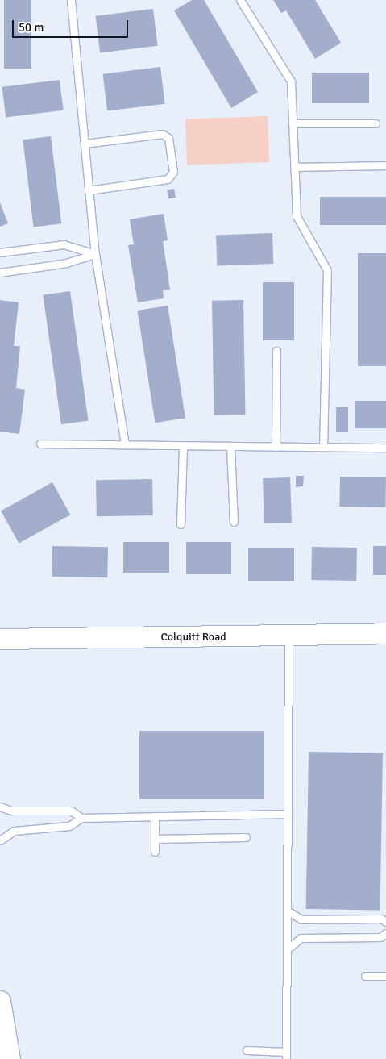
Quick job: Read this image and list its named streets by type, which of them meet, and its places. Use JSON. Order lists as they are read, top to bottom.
{
  "streets": {
    "street": ["Colquitt Road"]
  },
  "scale_bar": "50 m"
}
